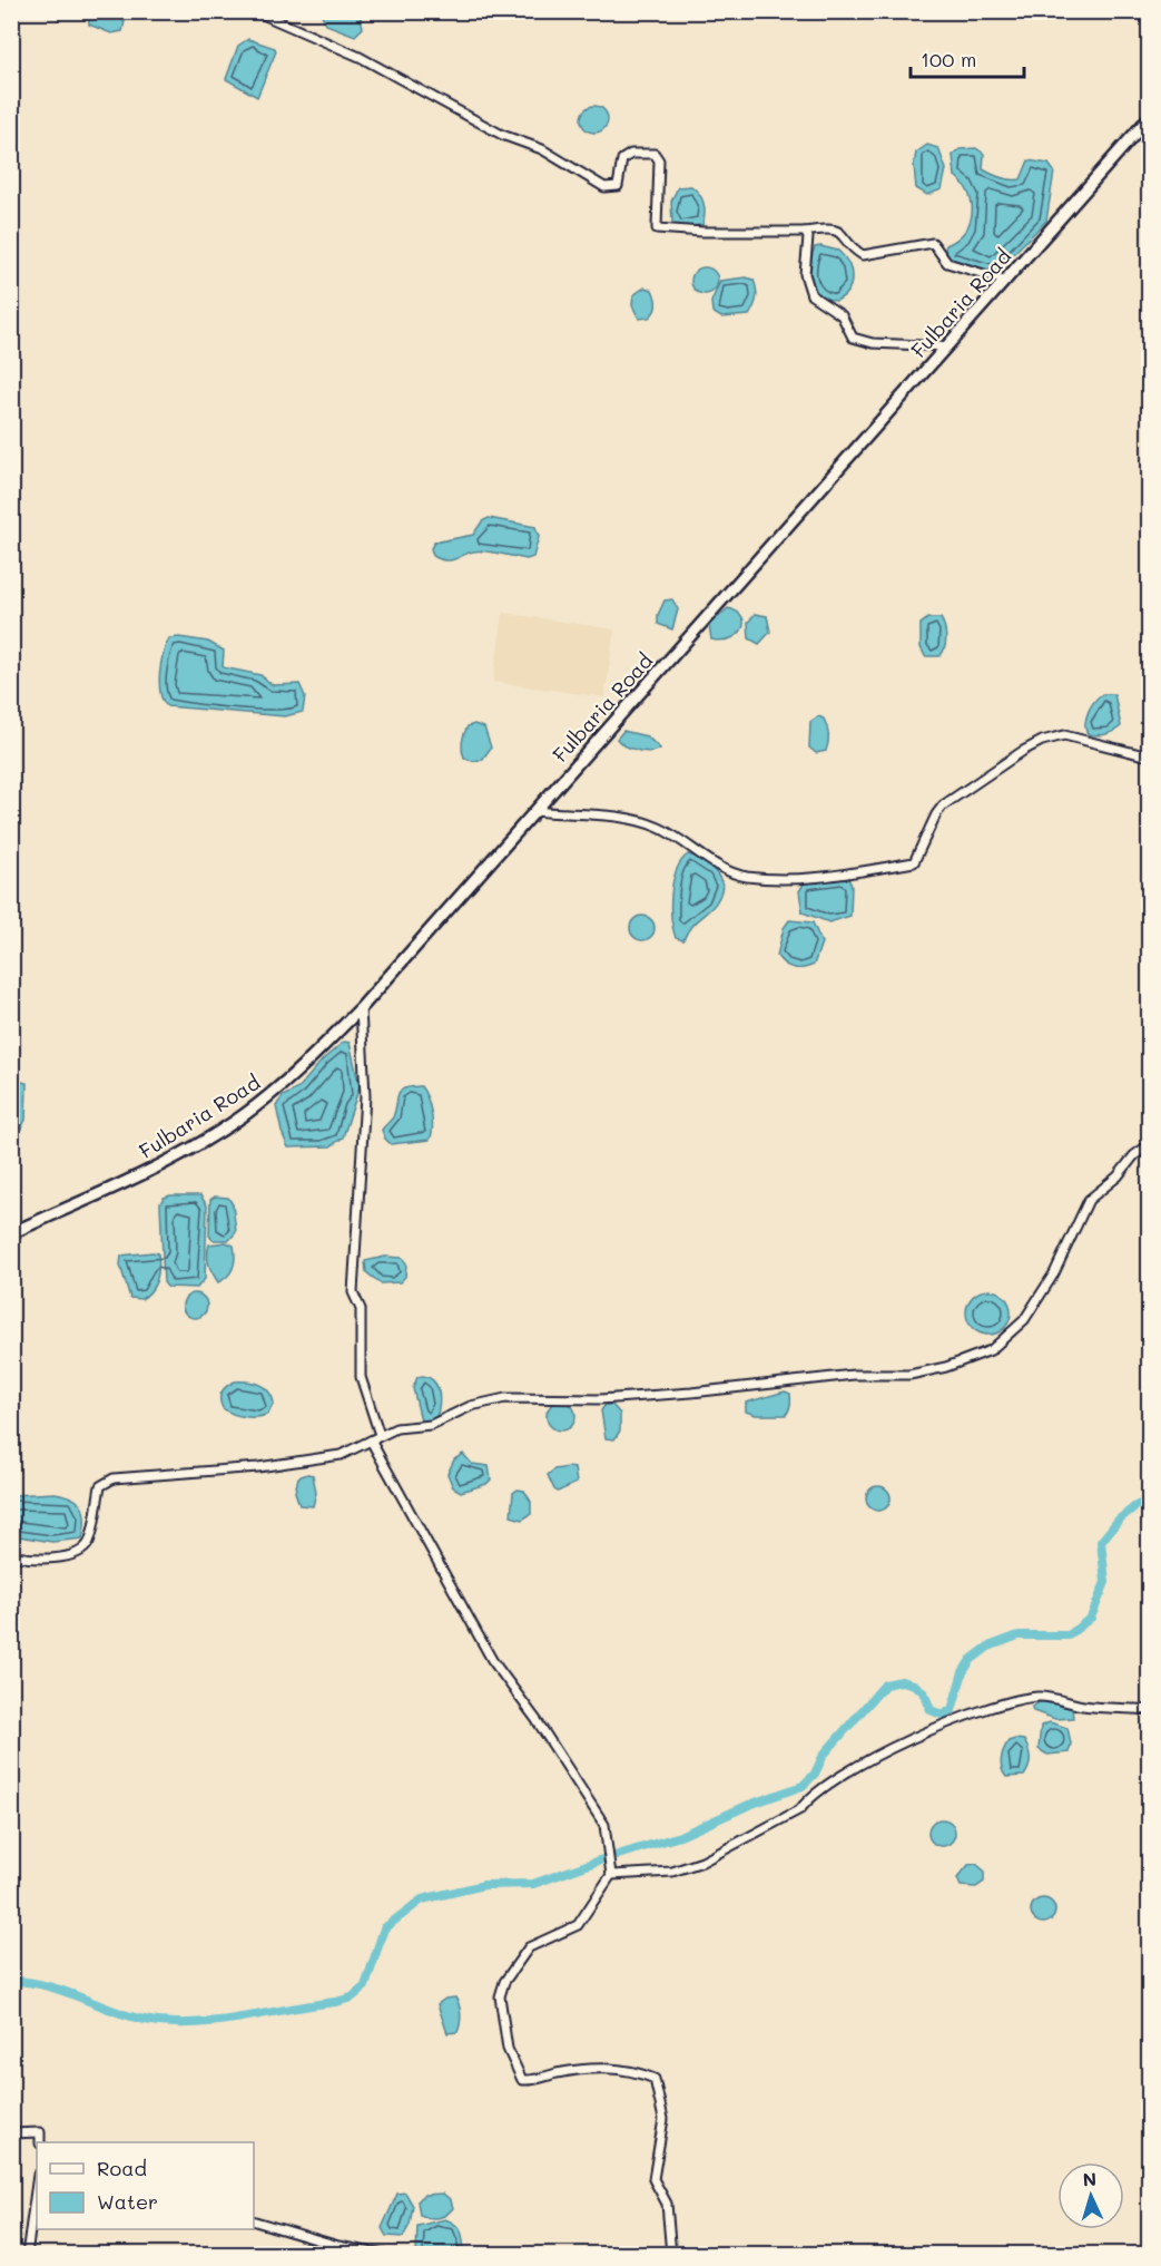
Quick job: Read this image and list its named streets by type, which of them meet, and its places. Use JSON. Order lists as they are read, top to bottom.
{
  "streets": {
    "main road": ["Fulbaria Road"]
  },
  "legend": ["Road", "Water"],
  "scale_bar": "100 m",
  "north": "top"
}
